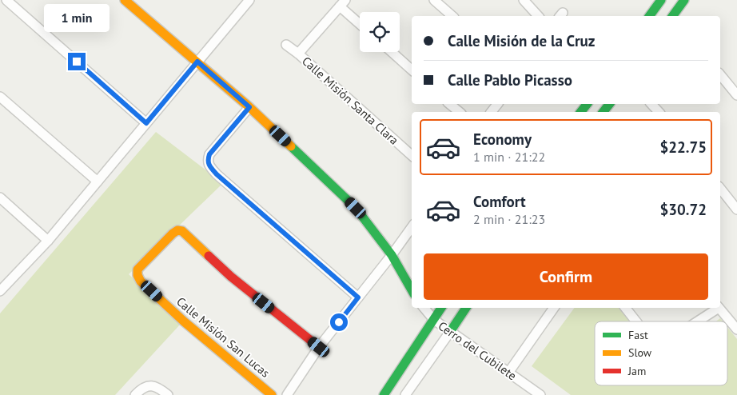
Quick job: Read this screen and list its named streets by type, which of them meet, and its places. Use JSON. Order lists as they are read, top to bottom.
{
  "streets": {
    "street": ["Calle Misión Santa Clara", "Calle Misión San Lucas", "Cerro del Cubilete"]
  },
  "legend": ["Fast", "Slow", "Jam"],
  "page": {
    "bubble": "1 min",
    "banner": ["Calle Misión de la Cruz", "Calle Pablo Picasso"],
    "list": [
      {
        "name": "Economy",
        "note": "1 min · 21:22",
        "value": "$22.75"
      },
      {
        "name": "Comfort",
        "note": "2 min · 21:23",
        "value": "$30.72"
      }
    ],
    "buttons": "Confirm"
  }
}
